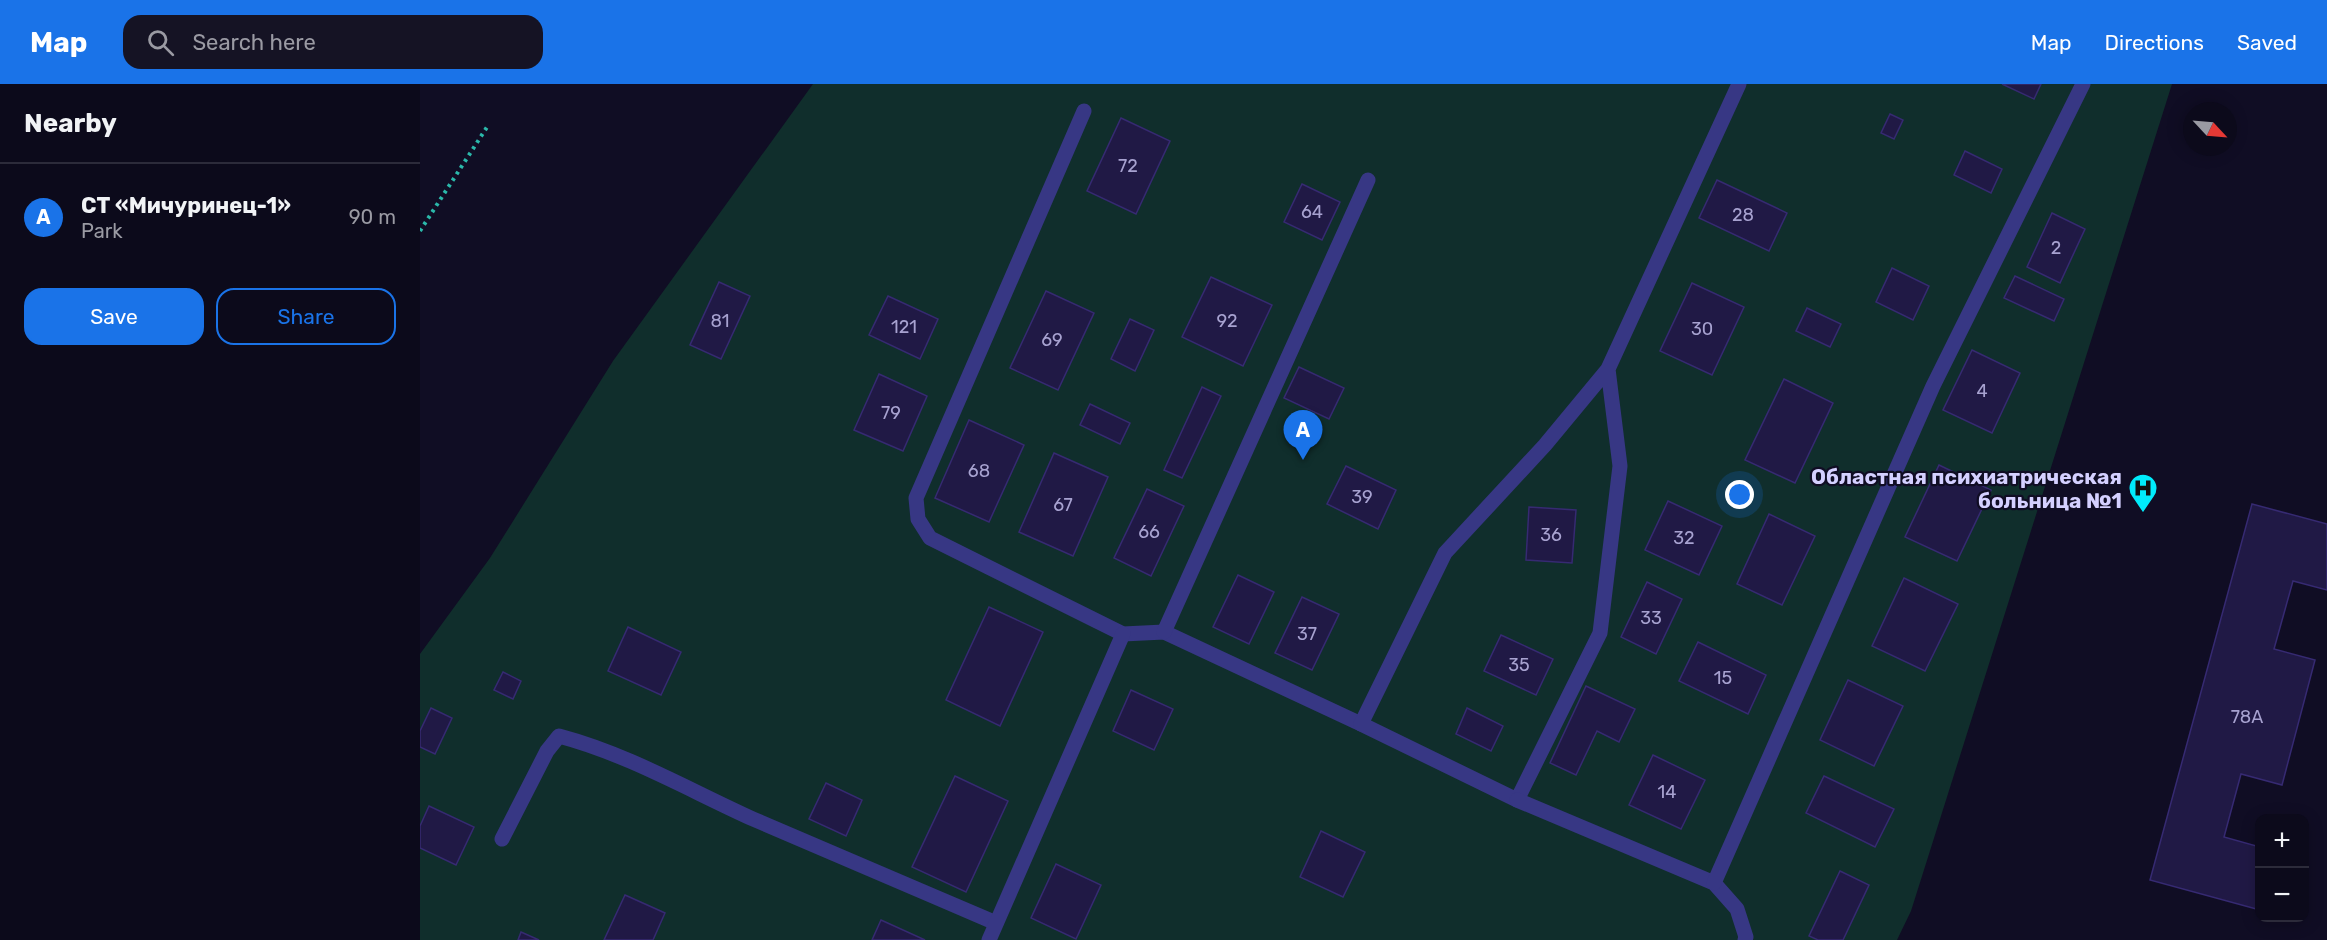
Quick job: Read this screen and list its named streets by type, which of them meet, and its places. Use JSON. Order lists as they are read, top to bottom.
{
  "places": {
    "hospital": ["Областная психиатрическая больница №1"]
  },
  "house_numbers": [
    "72",
    "64",
    "28",
    "2",
    "81",
    "92",
    "121",
    "30",
    "69",
    "4",
    "79",
    "68",
    "39",
    "67",
    "66",
    "36",
    "32",
    "33",
    "37",
    "35",
    "15",
    "78А",
    "14"
  ],
  "north": "bottom right",
  "page": {
    "header": "Map",
    "search": "Search here",
    "nav": ["Map", "Directions", "Saved"],
    "heading": "Nearby",
    "list": [
      {
        "mark": "A",
        "name": "СТ «Мичуринец-1»",
        "note": "Park",
        "value": "90 m"
      }
    ],
    "buttons": ["Save", "Share"],
    "pins": "A",
    "map_buttons": ["+", "−"]
  }
}
